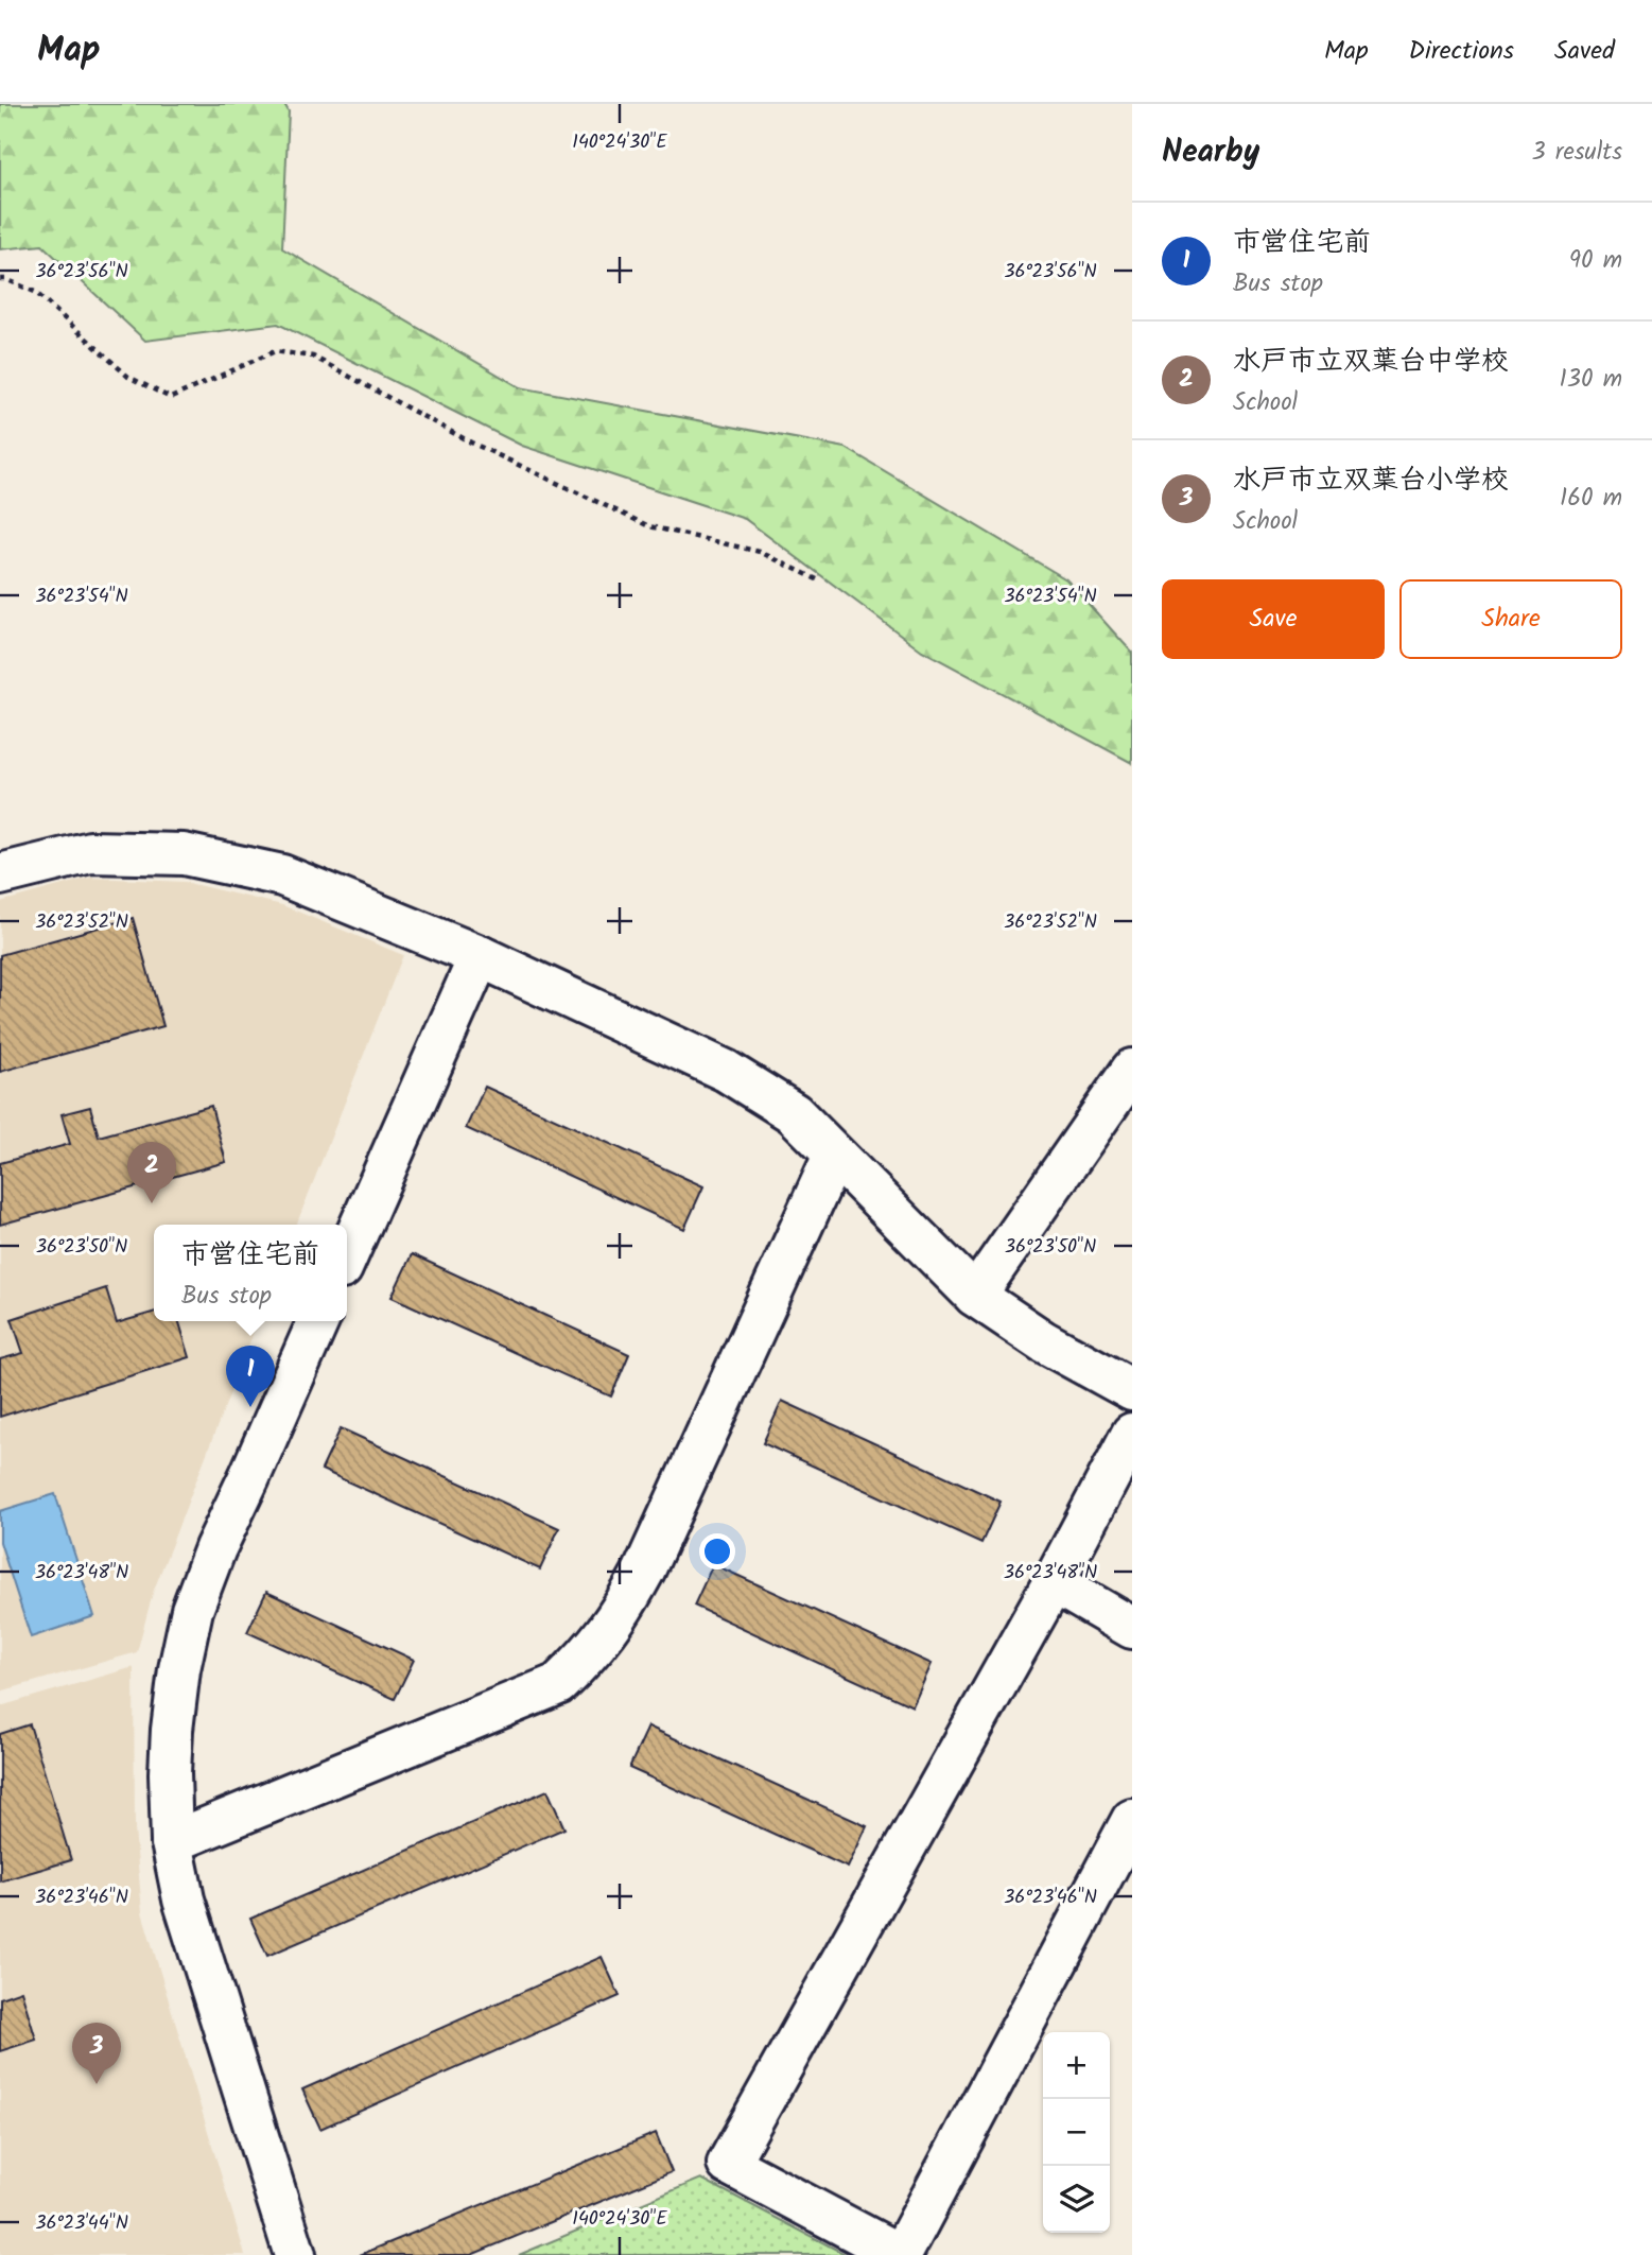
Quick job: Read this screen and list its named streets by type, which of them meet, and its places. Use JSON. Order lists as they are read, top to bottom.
{
  "page": {
    "header": "Map",
    "nav": ["Map", "Directions", "Saved"],
    "heading": ["Nearby", "3 results"],
    "list": [
      {
        "mark": "1",
        "name": "市営住宅前",
        "note": "Bus stop",
        "value": "90 m"
      },
      {
        "mark": "2",
        "name": "水戸市立双葉台中学校",
        "note": "School",
        "value": "130 m"
      },
      {
        "mark": "3",
        "name": "水戸市立双葉台小学校",
        "note": "School",
        "value": "160 m"
      }
    ],
    "buttons": ["Save", "Share"],
    "pins": ["2", "1", "3"],
    "popup": ["市営住宅前", "Bus stop"],
    "map_buttons": ["+", "−"]
  },
  "coordinates": [
    "140°24'30\"E",
    "36°23'56\"N",
    "36°23'54\"N",
    "36°23'52\"N",
    "36°23'50\"N",
    "36°23'48\"N",
    "36°23'46\"N",
    "36°23'44\"N"
  ]
}
